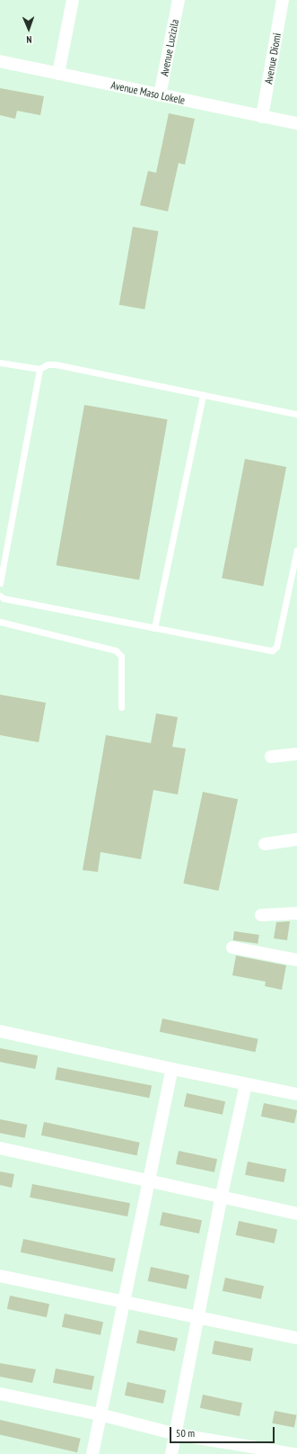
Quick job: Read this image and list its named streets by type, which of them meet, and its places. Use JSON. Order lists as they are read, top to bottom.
{
  "streets": {
    "street": ["Avenue Luzizila", "Avenue Diomi", "Avenue Maso Lokele"]
  },
  "crossings": [
    ["Avenue Luzizila", "Avenue Maso Lokele"],
    ["Avenue Diomi", "Avenue Maso Lokele"]
  ],
  "scale_bar": "50 m",
  "north": "bottom"
}
